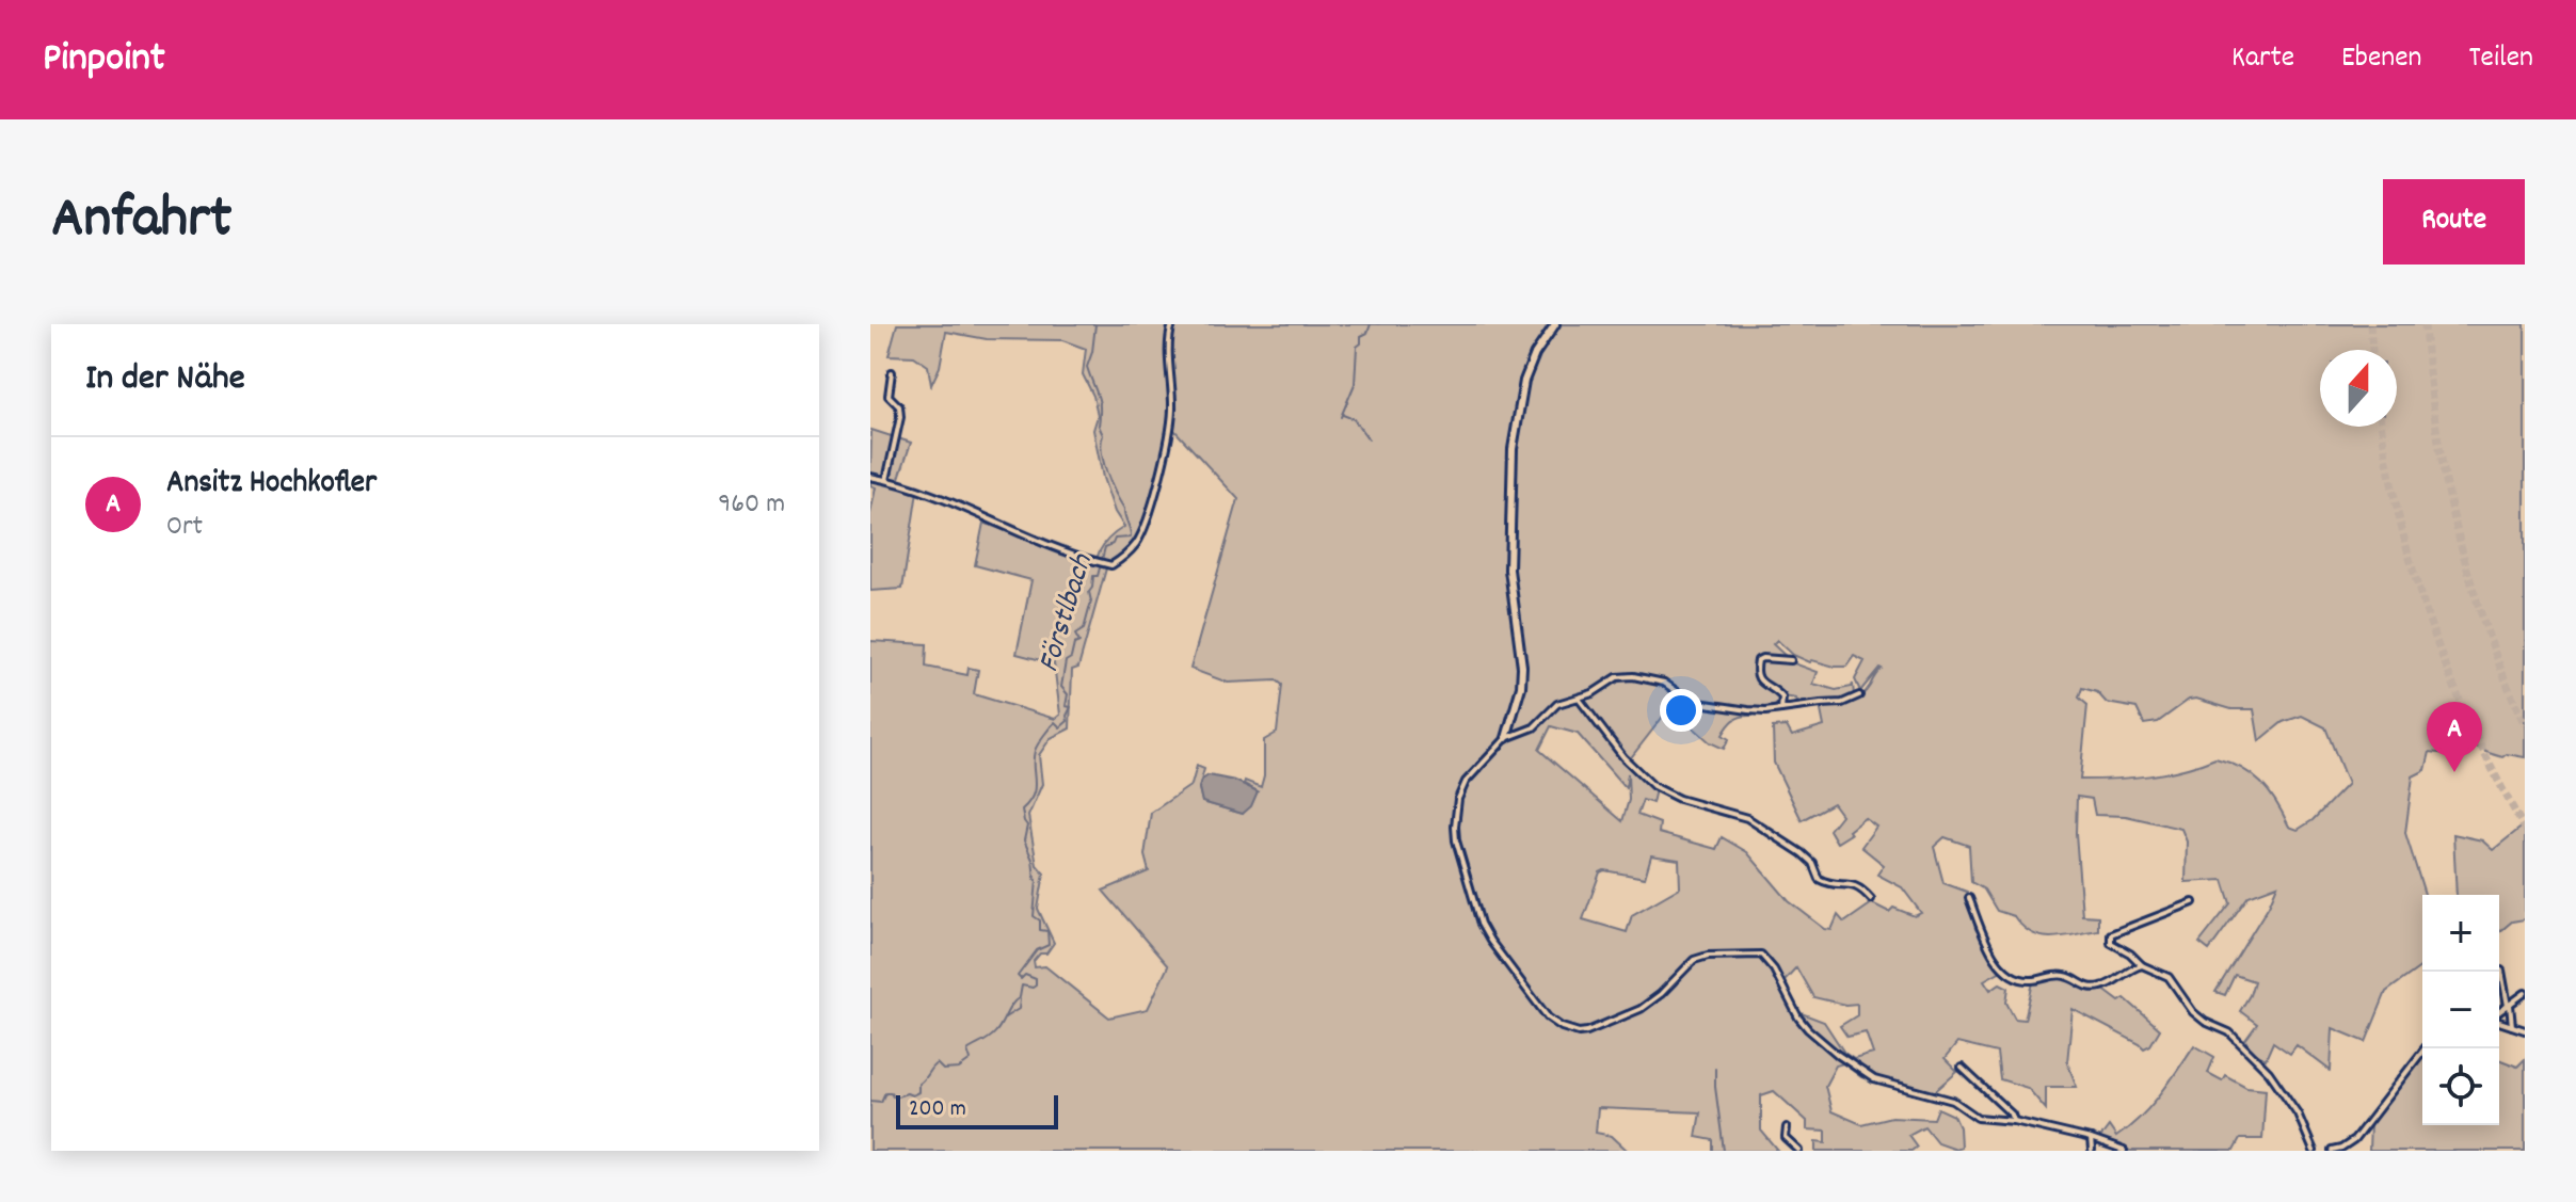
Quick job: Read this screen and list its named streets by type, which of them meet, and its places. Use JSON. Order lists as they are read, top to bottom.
{
  "water": ["Förstlbach"],
  "scale_bar": "200 m",
  "north": "top",
  "page": {
    "header": "Pinpoint",
    "nav": ["Karte", "Ebenen", "Teilen"],
    "title": "Anfahrt",
    "buttons": "Route",
    "heading": "In der Nähe",
    "list": [
      {
        "mark": "A",
        "name": "Ansitz Hochkofler",
        "note": "Ort",
        "value": "960 m"
      }
    ],
    "pins": "A",
    "map_buttons": ["+", "−"],
    "scale": "200 m"
  }
}
